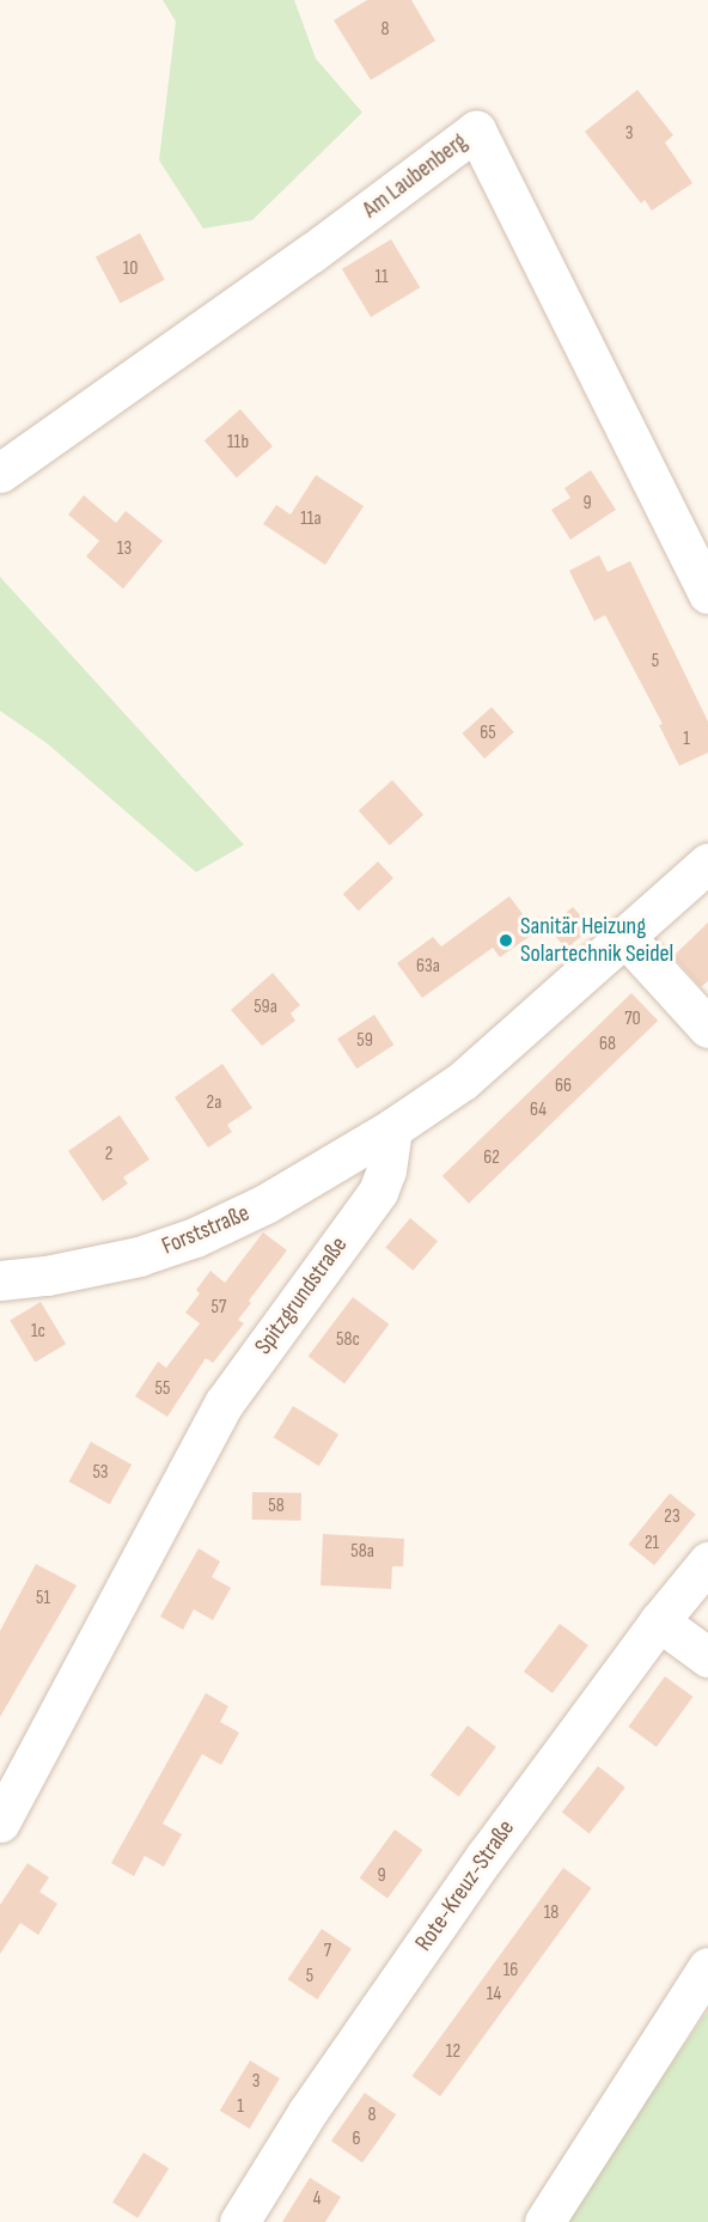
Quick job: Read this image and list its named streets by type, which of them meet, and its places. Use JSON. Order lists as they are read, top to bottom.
{
  "streets": {
    "street": [
      "Am Laubenberg",
      "Forststraße",
      "Spitzgrundstraße",
      "Rote-Kreuz-Straße"
    ]
  },
  "crossings": [
    ["Forststraße", "Spitzgrundstraße"]
  ],
  "places": ["Sanitär Heizung Solartechnik Seidel"],
  "house_numbers": [
    "8",
    "3",
    "10",
    "11",
    "11b",
    "9",
    "11a",
    "13",
    "5",
    "65",
    "1",
    "63a",
    "59a",
    "70",
    "59",
    "68",
    "66",
    "2a",
    "64",
    "2",
    "62",
    "57",
    "1c",
    "58c",
    "55",
    "53",
    "58",
    "23",
    "21",
    "58a",
    "51",
    "9",
    "18",
    "7",
    "16",
    "5",
    "14",
    "12",
    "3",
    "1",
    "8",
    "6",
    "4"
  ]
}
